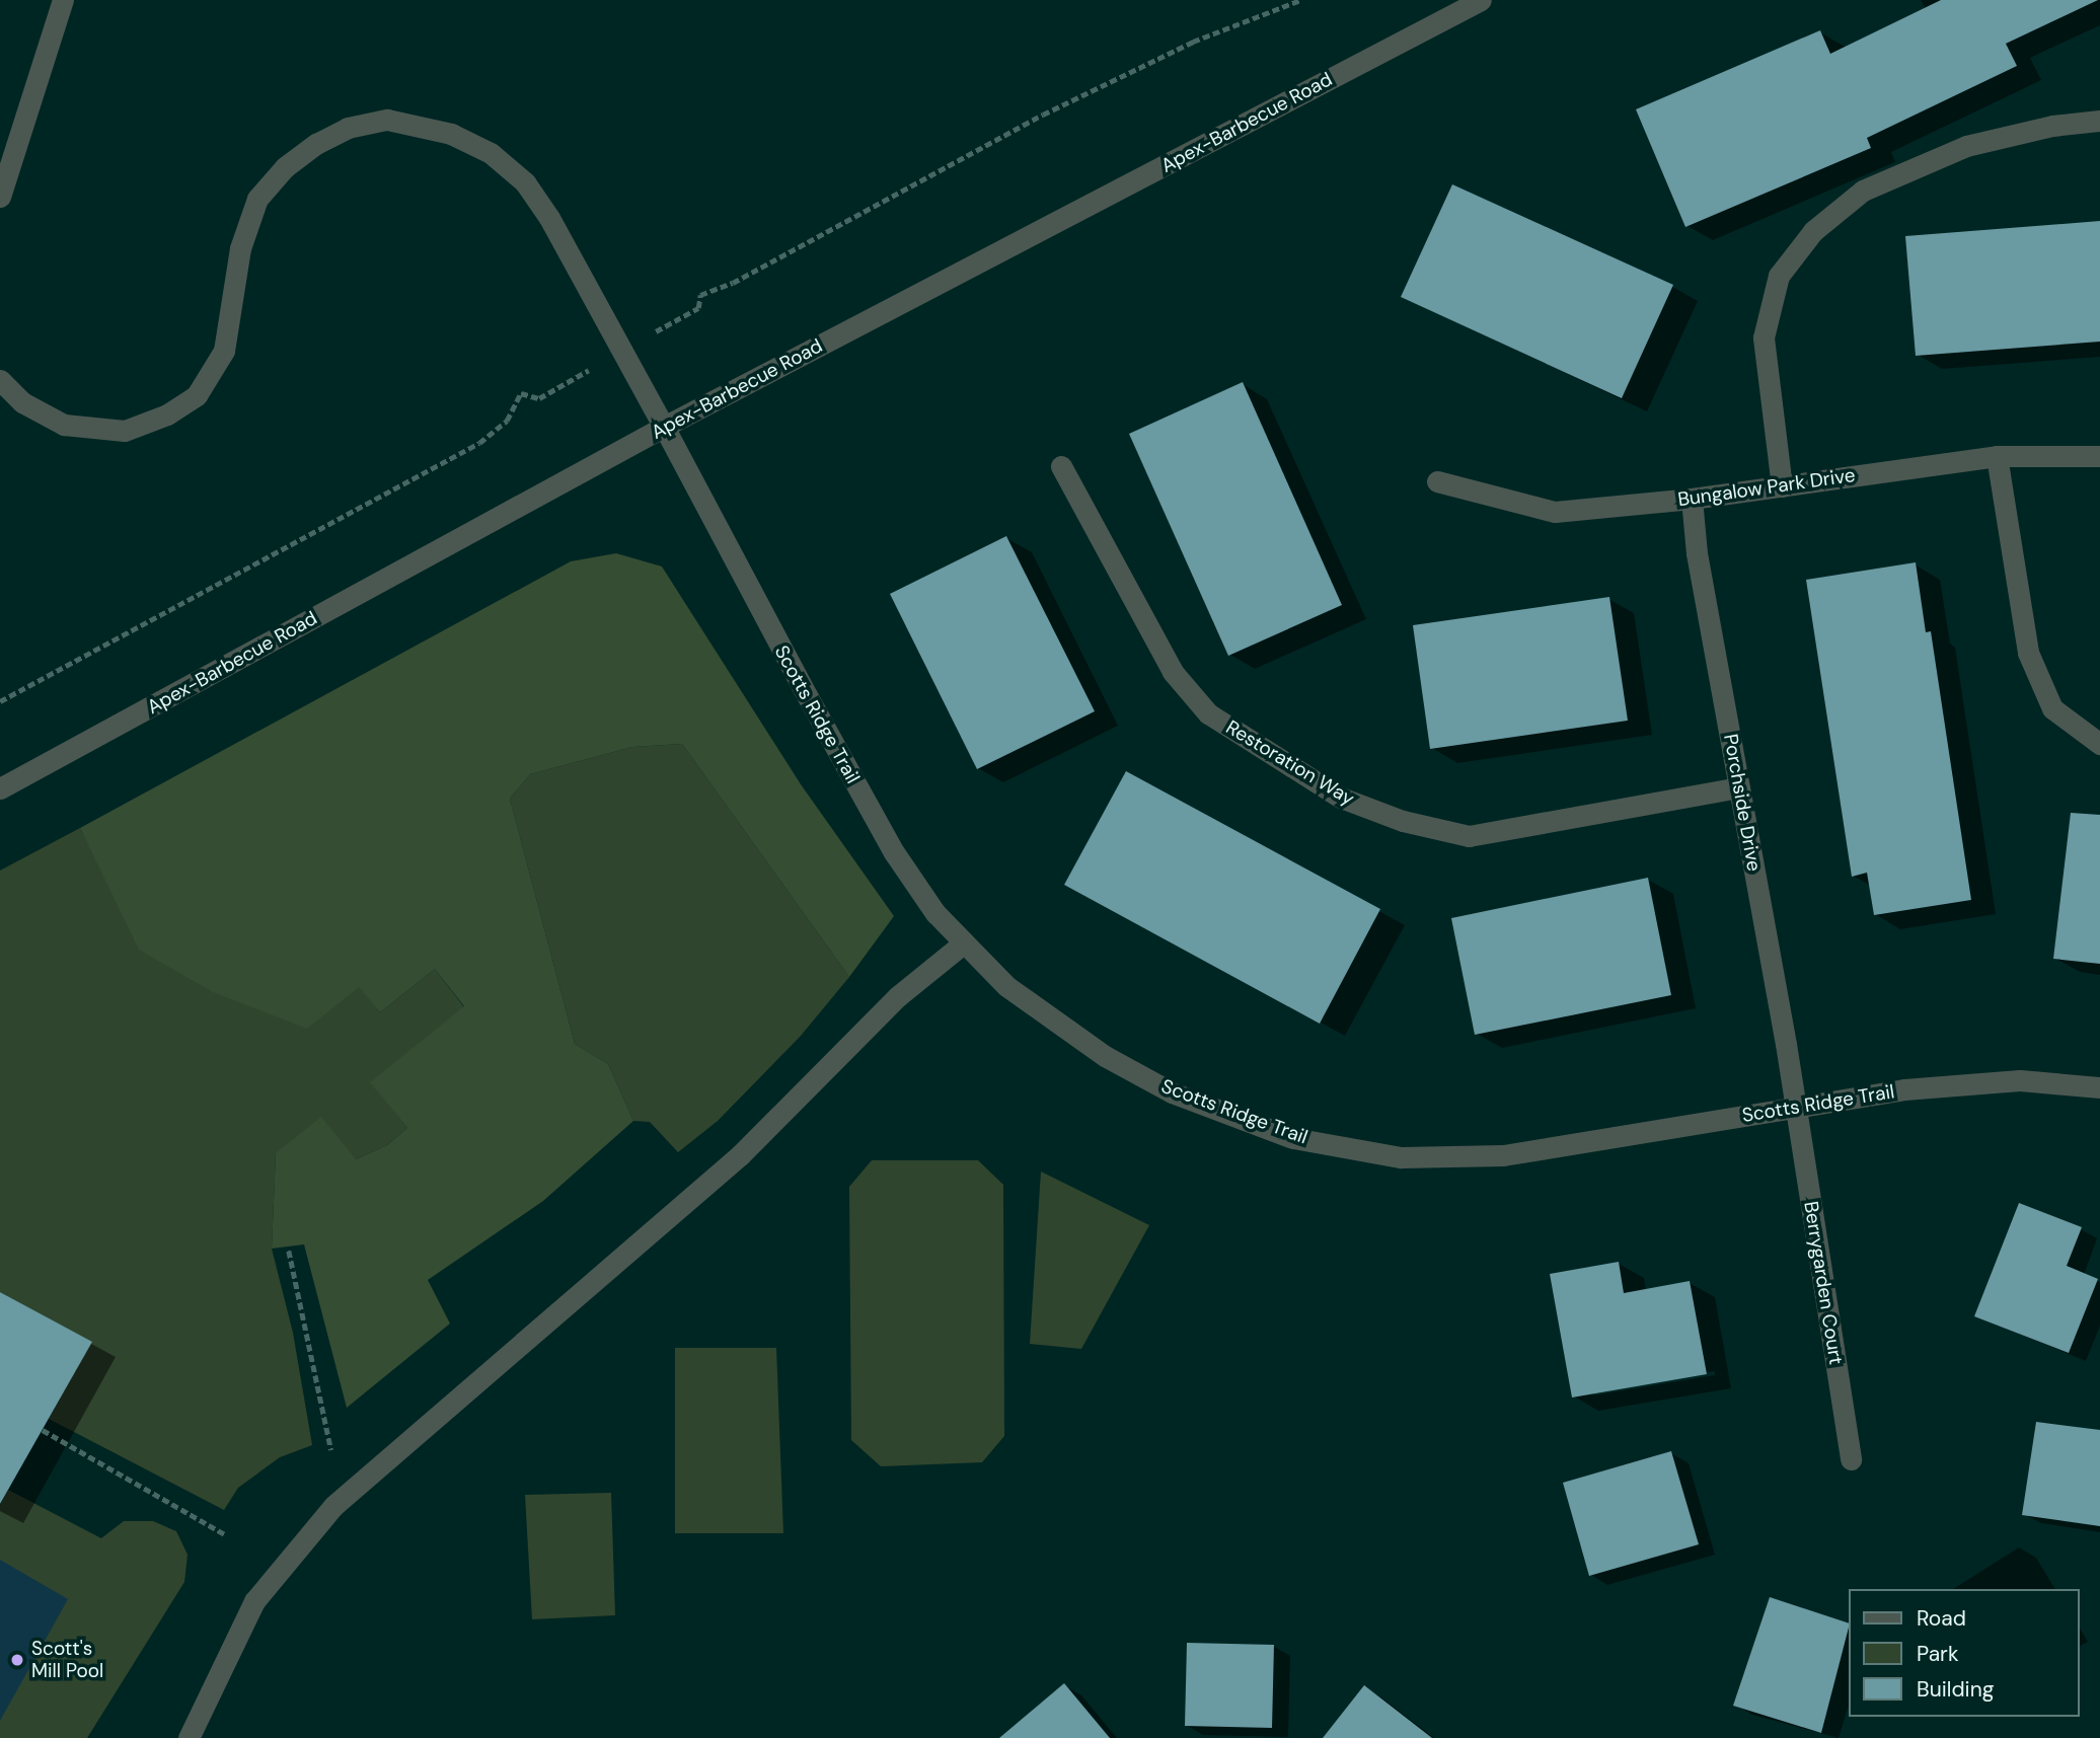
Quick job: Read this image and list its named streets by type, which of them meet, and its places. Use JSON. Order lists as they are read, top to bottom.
{
  "streets": {
    "street": [
      "Apex-Barbecue Road",
      "Bungalow Park Drive",
      "Scotts Ridge Trail",
      "Restoration Way",
      "Porchside Drive",
      "Berrygarden Court"
    ]
  },
  "crossings": [
    ["Apex-Barbecue Road", "Scotts Ridge Trail"],
    ["Bungalow Park Drive", "Porchside Drive"],
    ["Scotts Ridge Trail", "Porchside Drive"],
    ["Scotts Ridge Trail", "Berrygarden Court"],
    ["Restoration Way", "Porchside Drive"],
    ["Porchside Drive", "Berrygarden Court"]
  ],
  "places": ["Scott's Mill Pool"],
  "legend": ["Road", "Park", "Building"]
}
